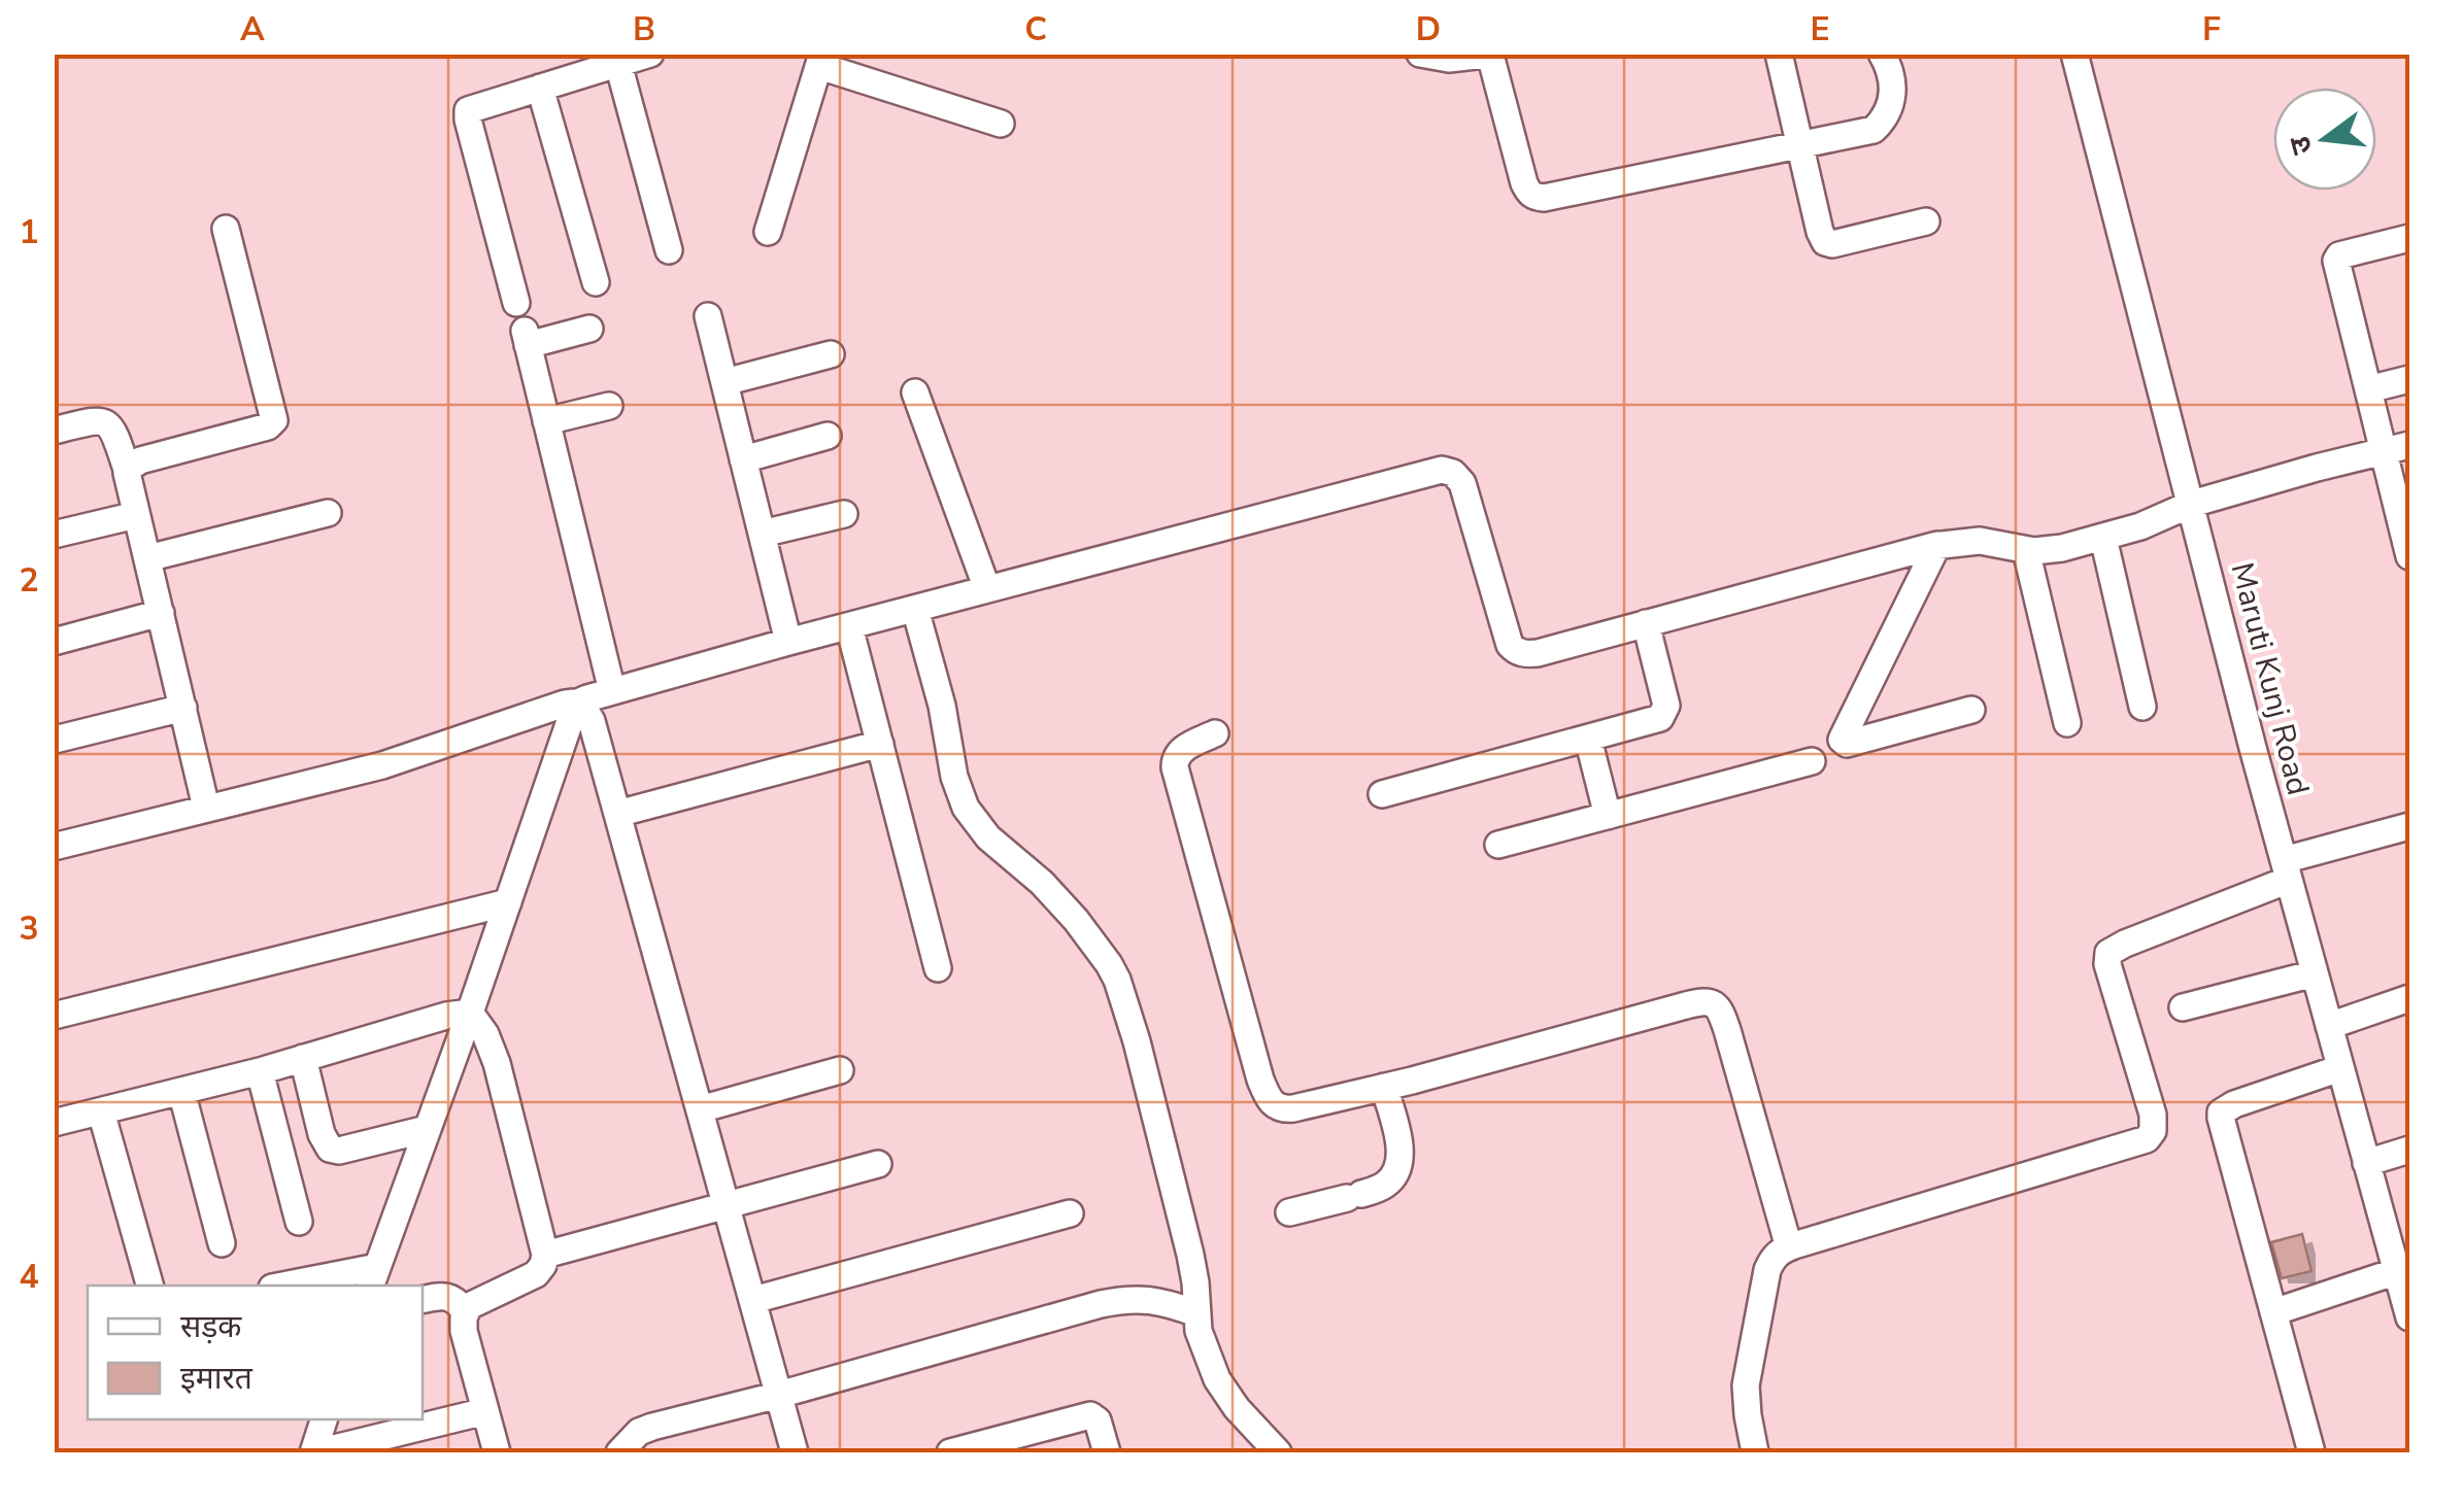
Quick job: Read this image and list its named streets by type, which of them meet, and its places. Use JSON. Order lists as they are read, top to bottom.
{
  "streets": {
    "street": ["Maruti Kunj Road"]
  },
  "legend": ["सड़क", "इमारत"],
  "north": "left",
  "grid": {
    "columns": [
      "A",
      "B",
      "C",
      "D",
      "E",
      "F"
    ],
    "rows": [
      "1",
      "2",
      "3",
      "4"
    ]
  }
}
